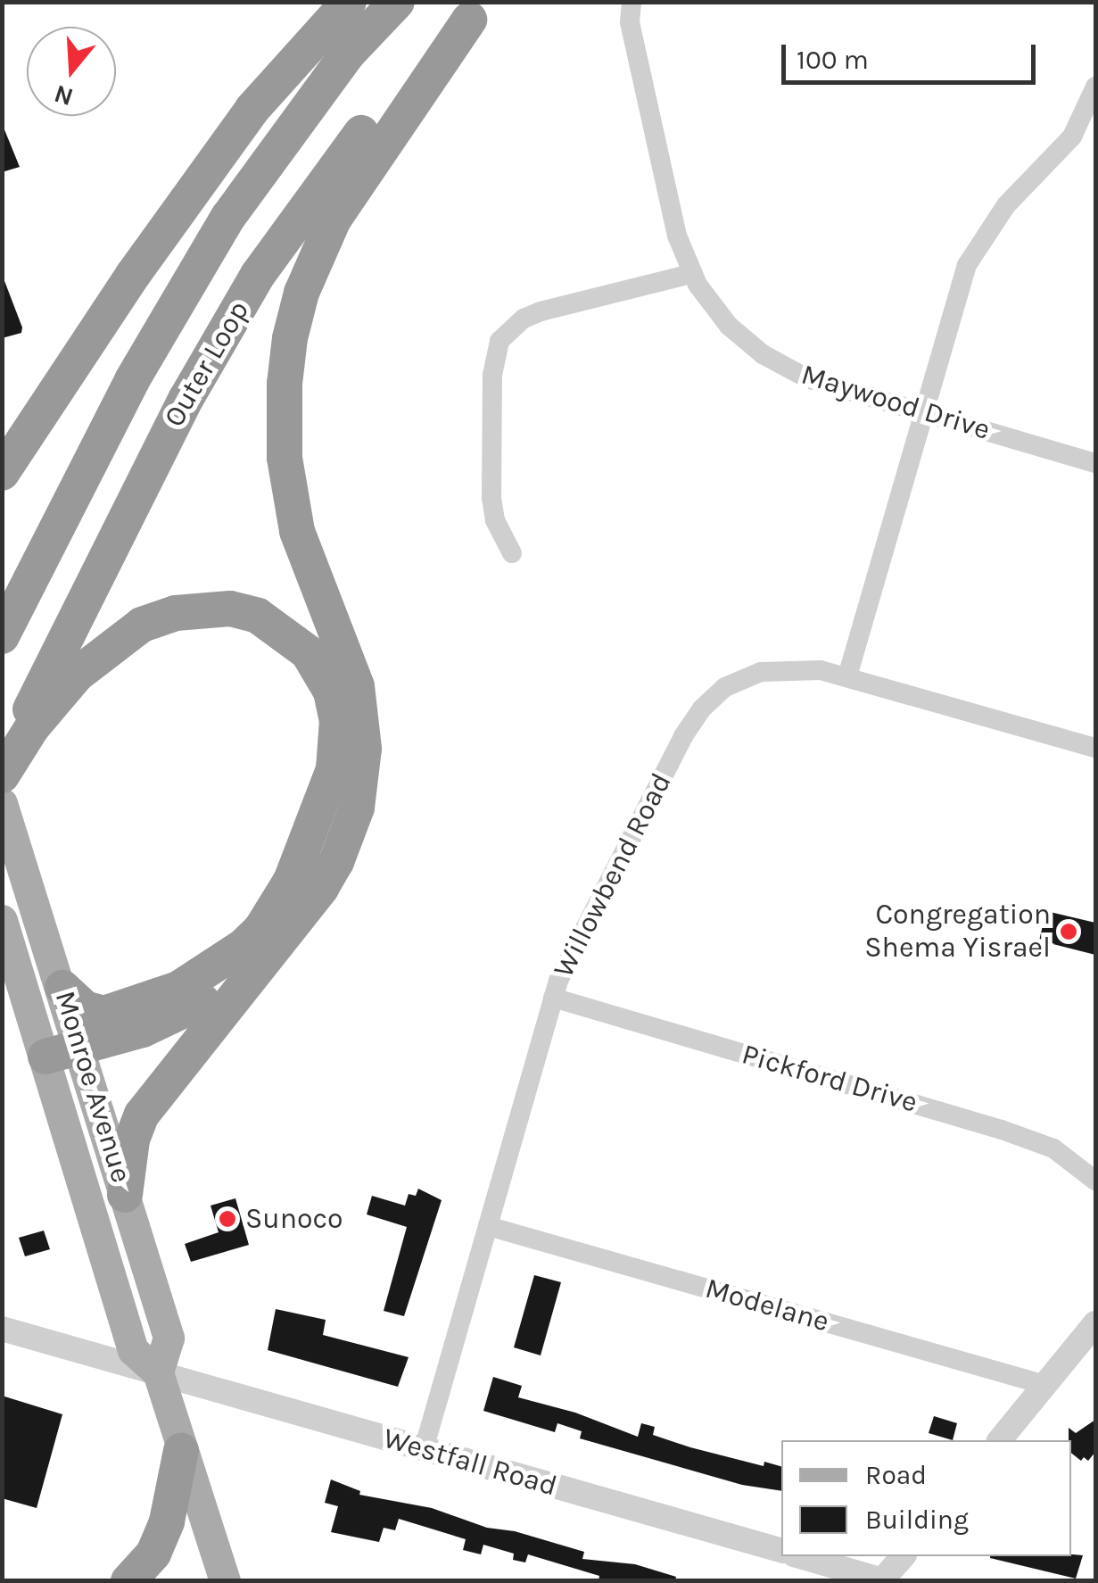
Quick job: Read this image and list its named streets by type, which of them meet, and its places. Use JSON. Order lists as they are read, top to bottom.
{
  "streets": {
    "highway": ["Outer Loop"],
    "main road": ["Monroe Avenue"],
    "street": [
      "Maywood Drive",
      "Willowbend Road",
      "Pickford Drive",
      "Modelane",
      "Westfall Road"
    ]
  },
  "crossings": [
    ["Willowbend Road", "Pickford Drive"],
    ["Willowbend Road", "Modelane"],
    ["Willowbend Road", "Westfall Road"],
    ["Monroe Avenue", "Westfall Road"]
  ],
  "places": ["Congregation Shema Yisrael", "Sunoco"],
  "legend": ["Road", "Building"],
  "scale_bar": "100 m",
  "north": "bottom"
}
